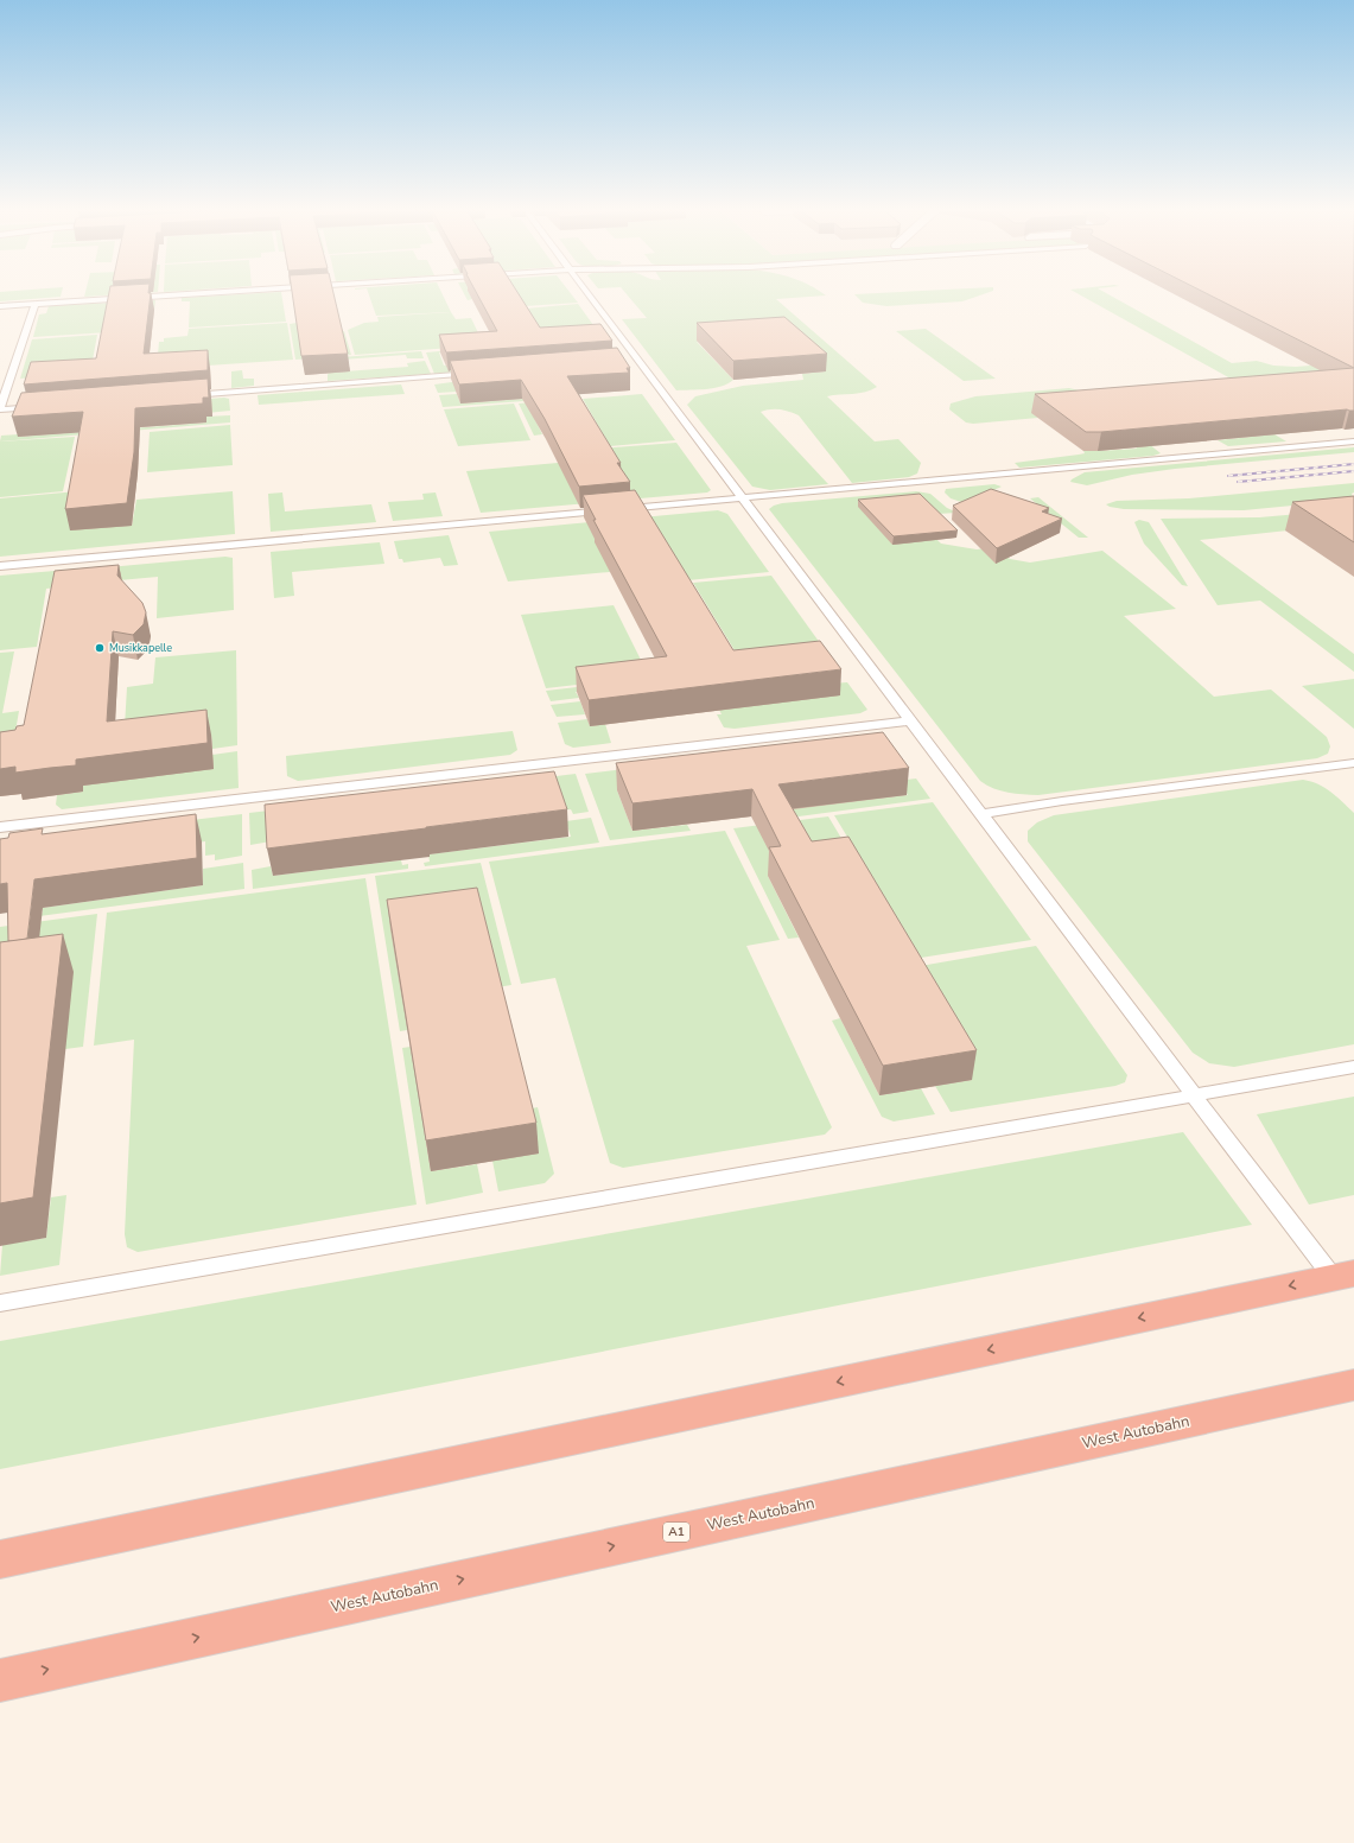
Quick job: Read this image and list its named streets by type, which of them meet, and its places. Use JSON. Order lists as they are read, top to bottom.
{
  "streets": {
    "highway": ["West Autobahn", "A1"]
  },
  "places": ["Musikkapelle"]
}
